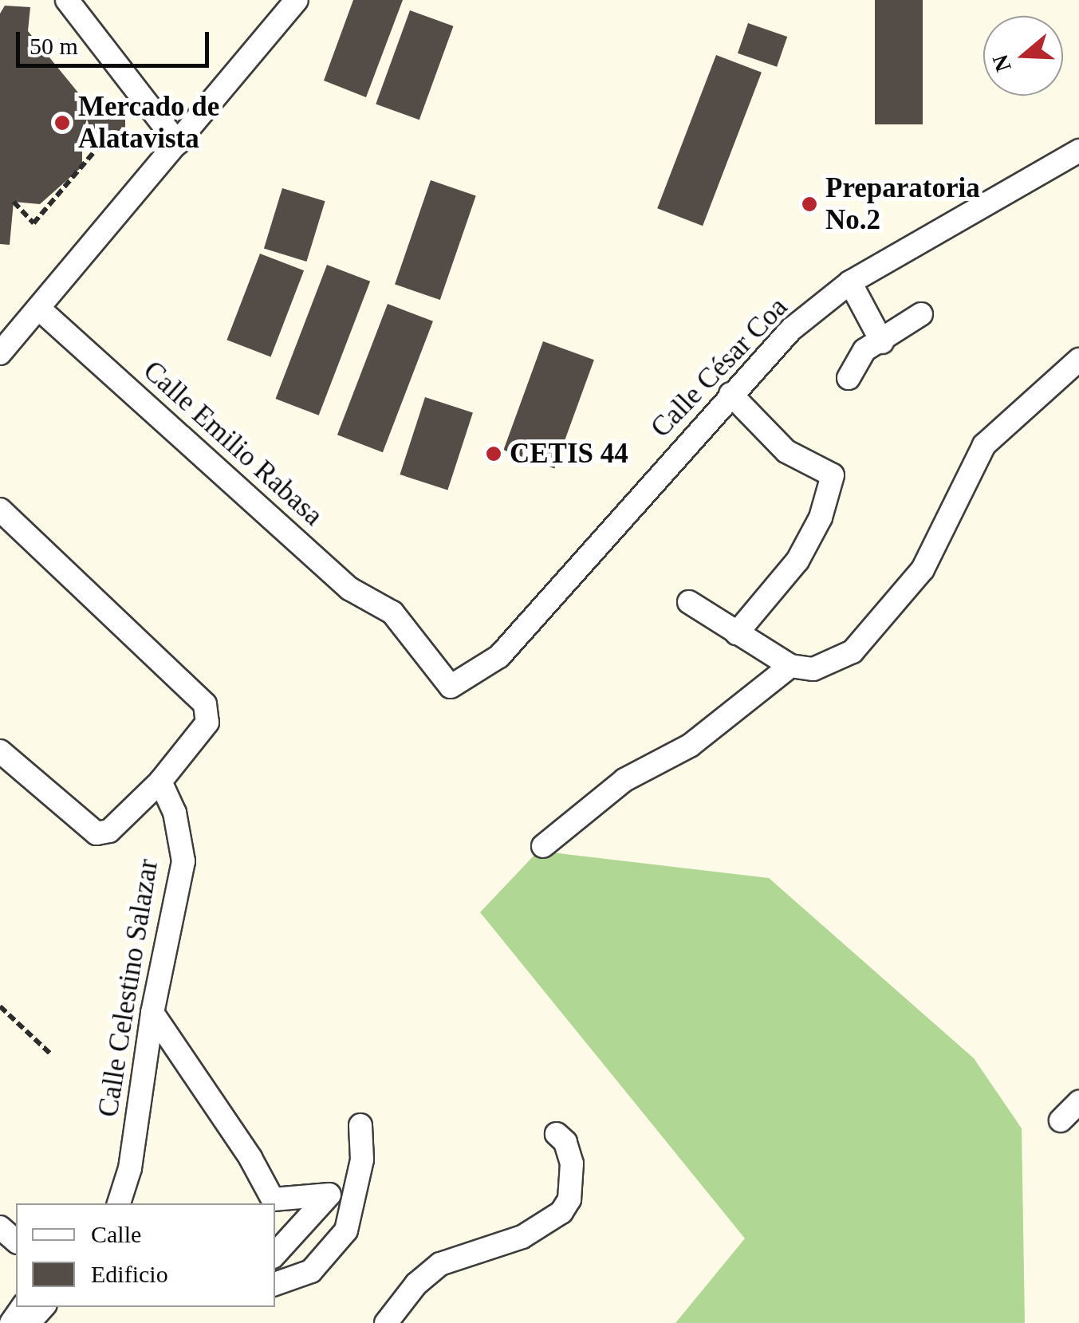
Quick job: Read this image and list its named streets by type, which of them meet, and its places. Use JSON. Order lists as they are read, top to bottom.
{
  "streets": {
    "street": ["Calle César Coa", "Calle Emilio Rabasa", "Calle Celestino Salazar"]
  },
  "crossings": [
    ["Calle César Coa", "Calle Emilio Rabasa"]
  ],
  "places": ["Mercado de Alatavista", "Preparatoria No.2", "CETIS 44"],
  "legend": ["Calle", "Edificio"],
  "scale_bar": "50 m",
  "north": "left"
}
